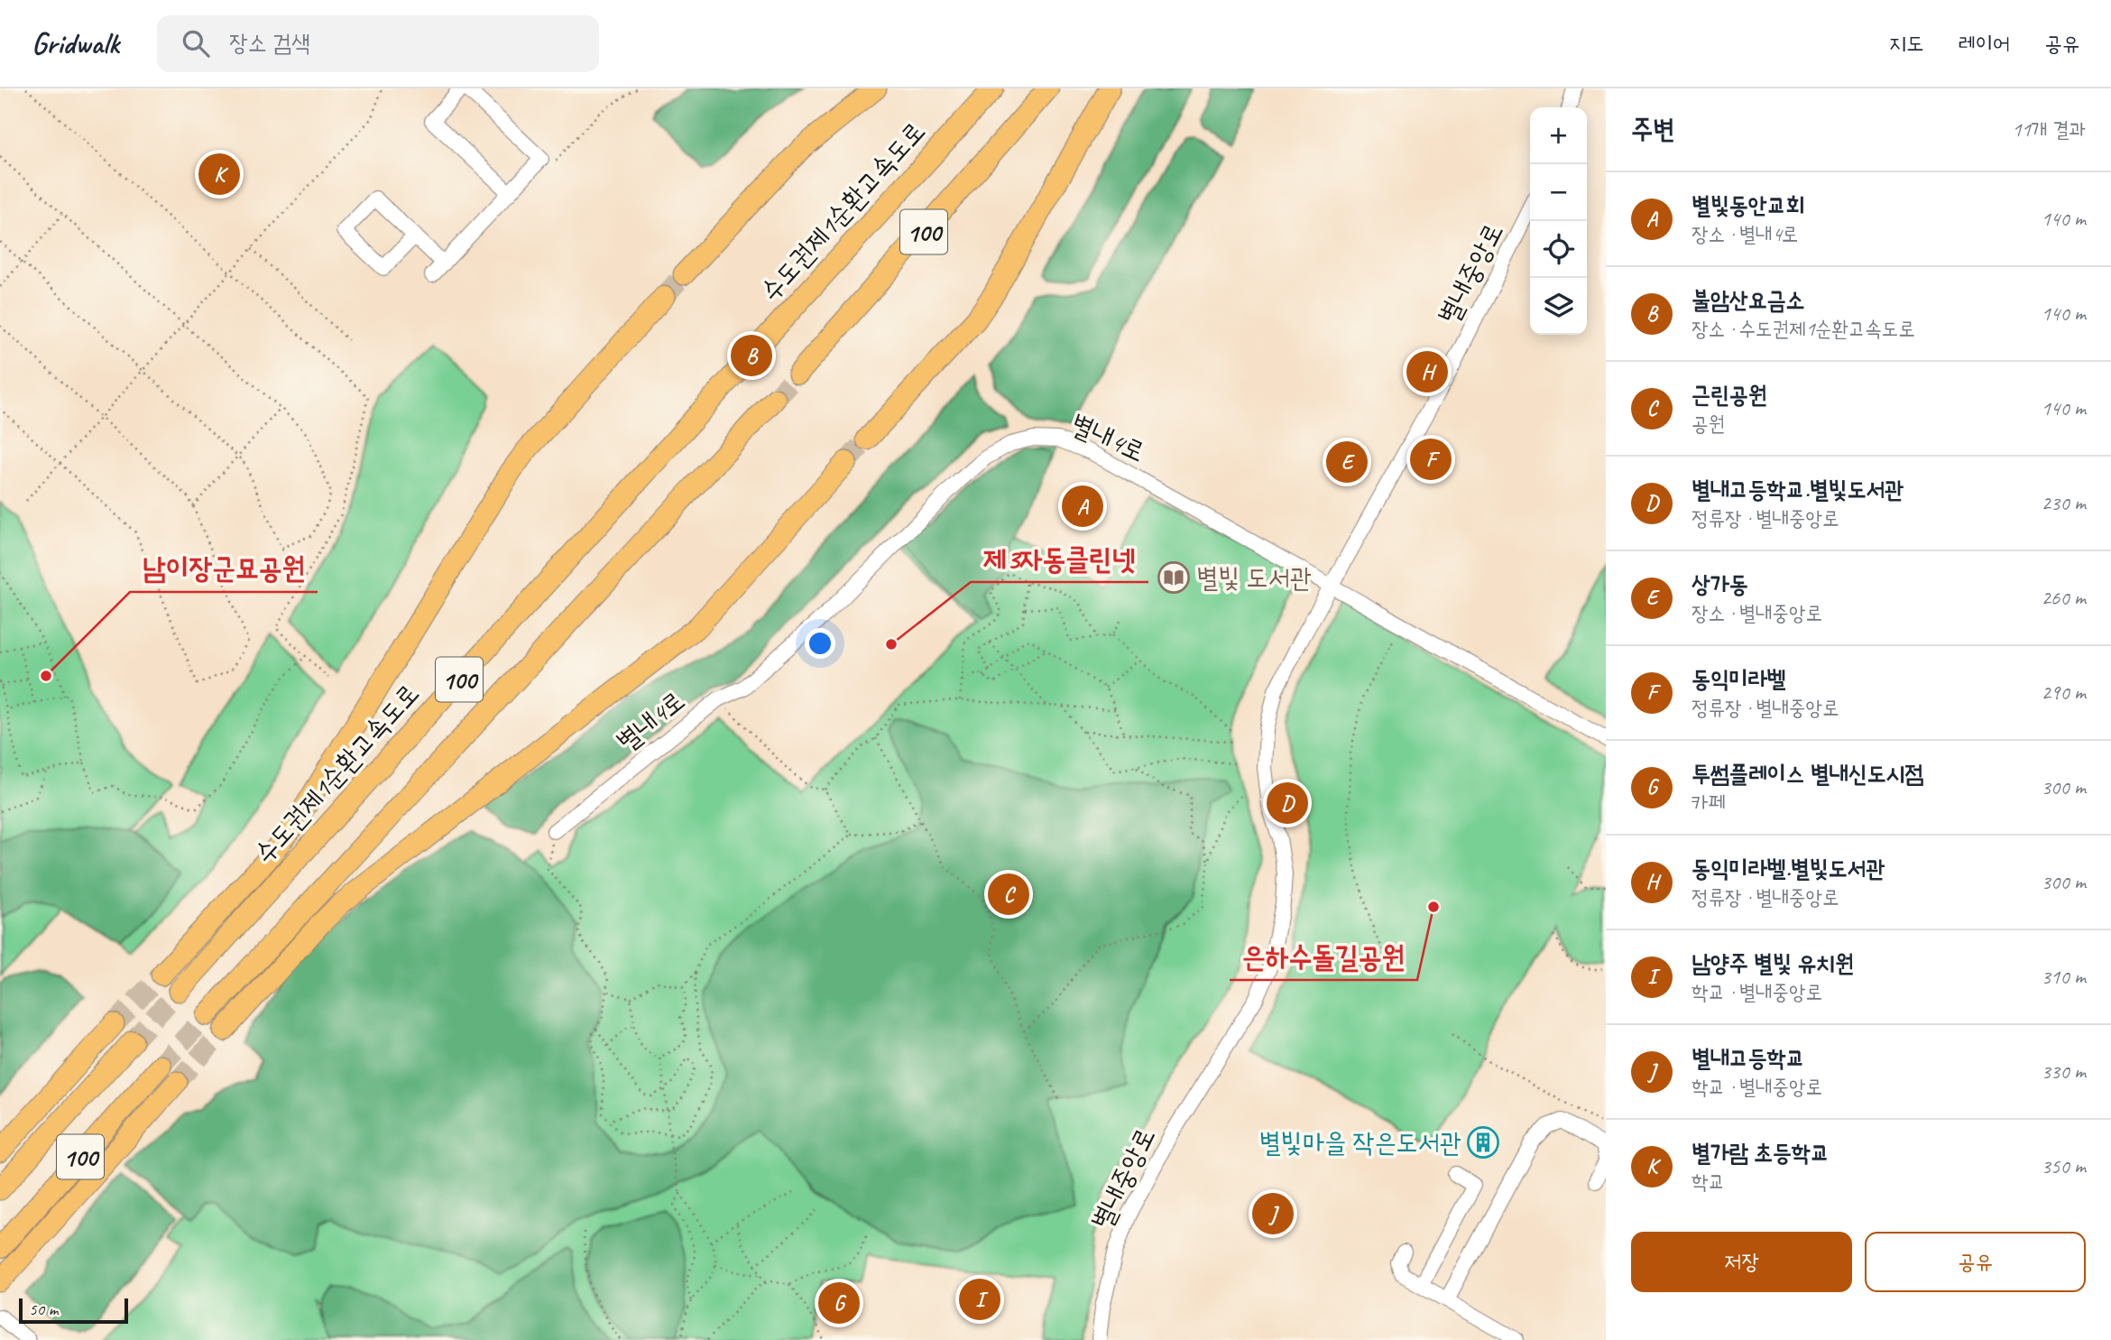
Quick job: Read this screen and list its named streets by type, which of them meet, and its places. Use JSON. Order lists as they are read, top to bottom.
{
  "streets": {
    "highway": ["수도권제1순환고속도로", "100"],
    "street": ["별내중앙로", "별내4로"]
  },
  "crossings": [
    ["별내중앙로", "별내4로"]
  ],
  "places": {
    "library": ["별빛 도서관"],
    "other": ["제3자동클린넷", "남이장군묘공원", "은하수돌길공원"],
    "building": ["별빛마을 작은도서관"]
  },
  "scale_bar": "50 m",
  "page": {
    "header": "Gridwalk",
    "search": "장소 검색",
    "nav": ["지도", "레이어", "공유"],
    "heading": ["주변", "11개 결과"],
    "map_buttons": ["+", "−"],
    "pins": [
      "K",
      "B",
      "H",
      "F",
      "E",
      "A",
      "D",
      "C",
      "J",
      "I",
      "G"
    ],
    "list": [
      {
        "mark": "A",
        "name": "별빛동안교회",
        "note": "장소 · 별내4로",
        "value": "140 m"
      },
      {
        "mark": "B",
        "name": "불암산요금소",
        "note": "장소 · 수도권제1순환고속도로",
        "value": "140 m"
      },
      {
        "mark": "C",
        "name": "근린공원",
        "note": "공원",
        "value": "140 m"
      },
      {
        "mark": "D",
        "name": "별내고등학교.별빛도서관",
        "note": "정류장 · 별내중앙로",
        "value": "230 m"
      },
      {
        "mark": "E",
        "name": "상가동",
        "note": "장소 · 별내중앙로",
        "value": "260 m"
      },
      {
        "mark": "F",
        "name": "동익미라벨",
        "note": "정류장 · 별내중앙로",
        "value": "290 m"
      },
      {
        "mark": "G",
        "name": "투썸플레이스 별내신도시점",
        "note": "카페",
        "value": "300 m"
      },
      {
        "mark": "H",
        "name": "동익미라벨.별빛도서관",
        "note": "정류장 · 별내중앙로",
        "value": "300 m"
      },
      {
        "mark": "I",
        "name": "남양주 별빛 유치원",
        "note": "학교 · 별내중앙로",
        "value": "310 m"
      },
      {
        "mark": "J",
        "name": "별내고등학교",
        "note": "학교 · 별내중앙로",
        "value": "330 m"
      },
      {
        "mark": "K",
        "name": "별가람 초등학교",
        "note": "학교",
        "value": "350 m"
      }
    ],
    "buttons": ["저장", "공유"],
    "scale": "50 m"
  }
}
